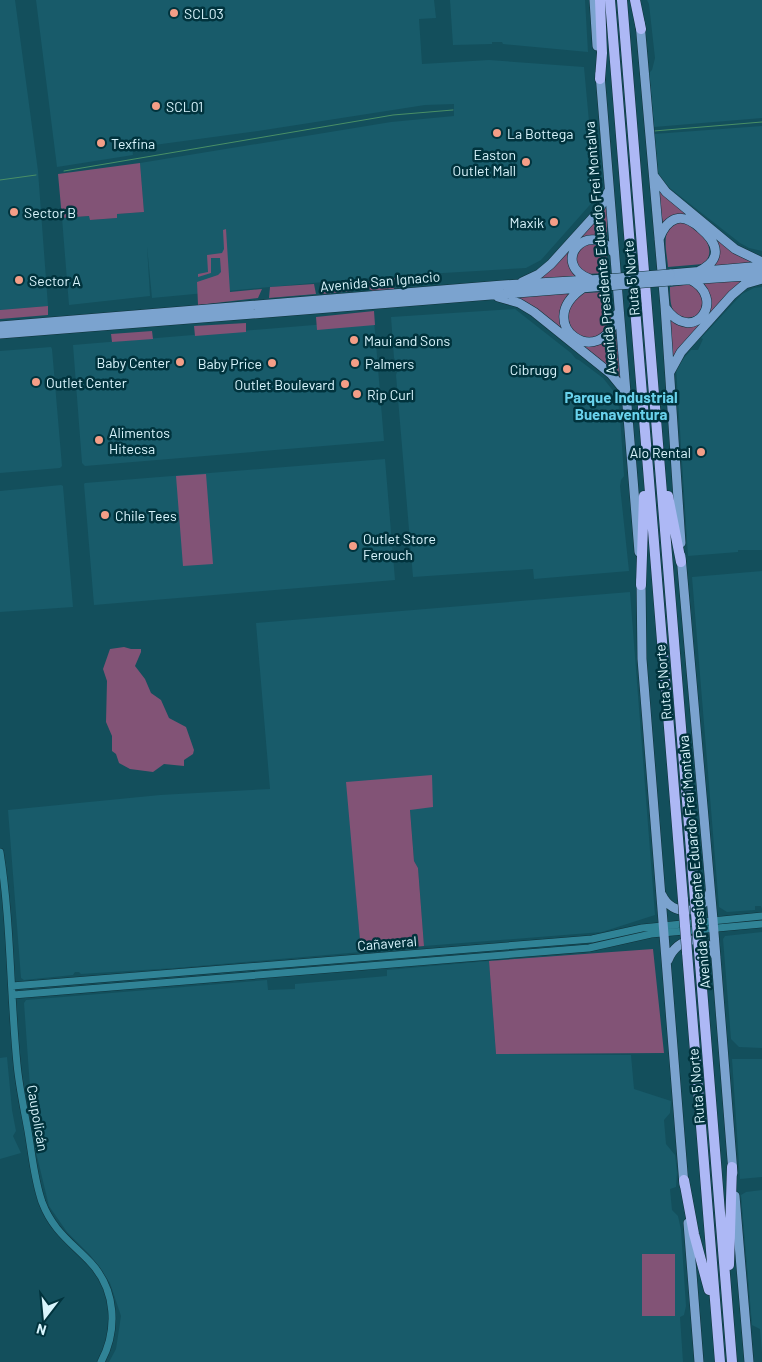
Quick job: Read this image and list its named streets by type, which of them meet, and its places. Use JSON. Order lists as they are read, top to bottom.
{
  "streets": {
    "highway": ["Ruta 5 Norte"],
    "main road": ["Avenida Presidente Eduardo Frei Montalva", "Avenida San Ignacio"],
    "street": ["Cañaveral", "Caupolicán"]
  },
  "crossings": [
    ["Avenida Presidente Eduardo Frei Montalva", "Cañaveral"],
    ["Cañaveral", "Caupolicán"]
  ],
  "districts": ["Parque Industrial Buenaventura"],
  "places": [
    "SCL03",
    "SCL01",
    "La Bottega",
    "Texfina",
    "Easton Outlet Mall",
    "Sector B",
    "Maxik",
    "Sector A",
    "Maui and Sons",
    "Baby Center",
    "Baby Price",
    "Palmers",
    "Cibrugg",
    "Outlet Center",
    "Outlet Boulevard",
    "Rip Curl",
    "Alimentos Hitecsa",
    "Alo Rental",
    "Chile Tees",
    "Outlet Store Ferouch"
  ],
  "north": "bottom"
}
